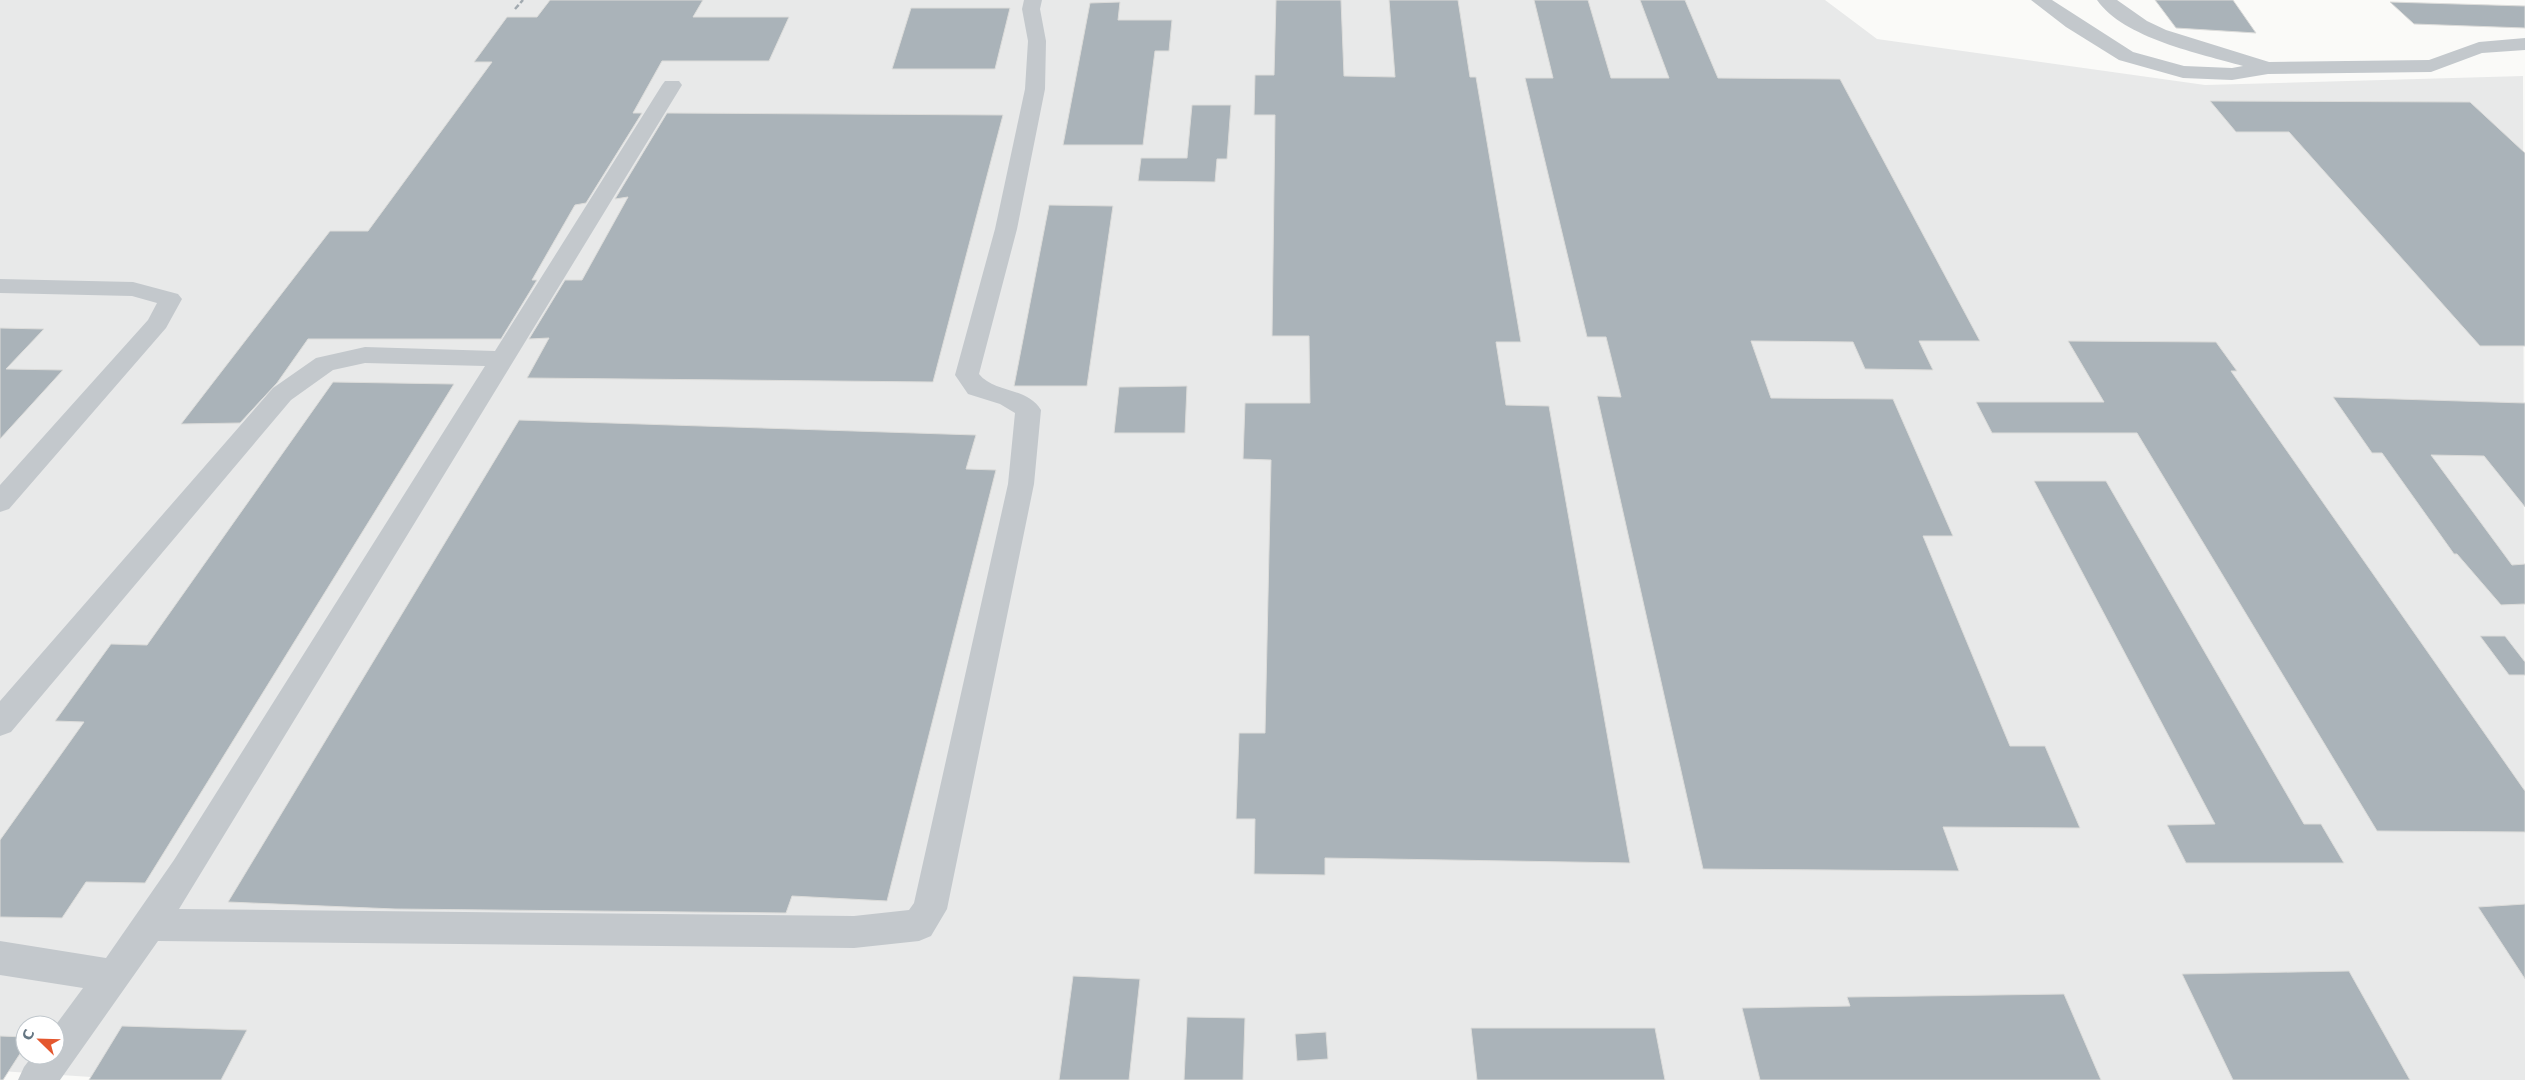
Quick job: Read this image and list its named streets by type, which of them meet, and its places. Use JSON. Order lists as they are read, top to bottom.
{
  "north": "top left"
}
